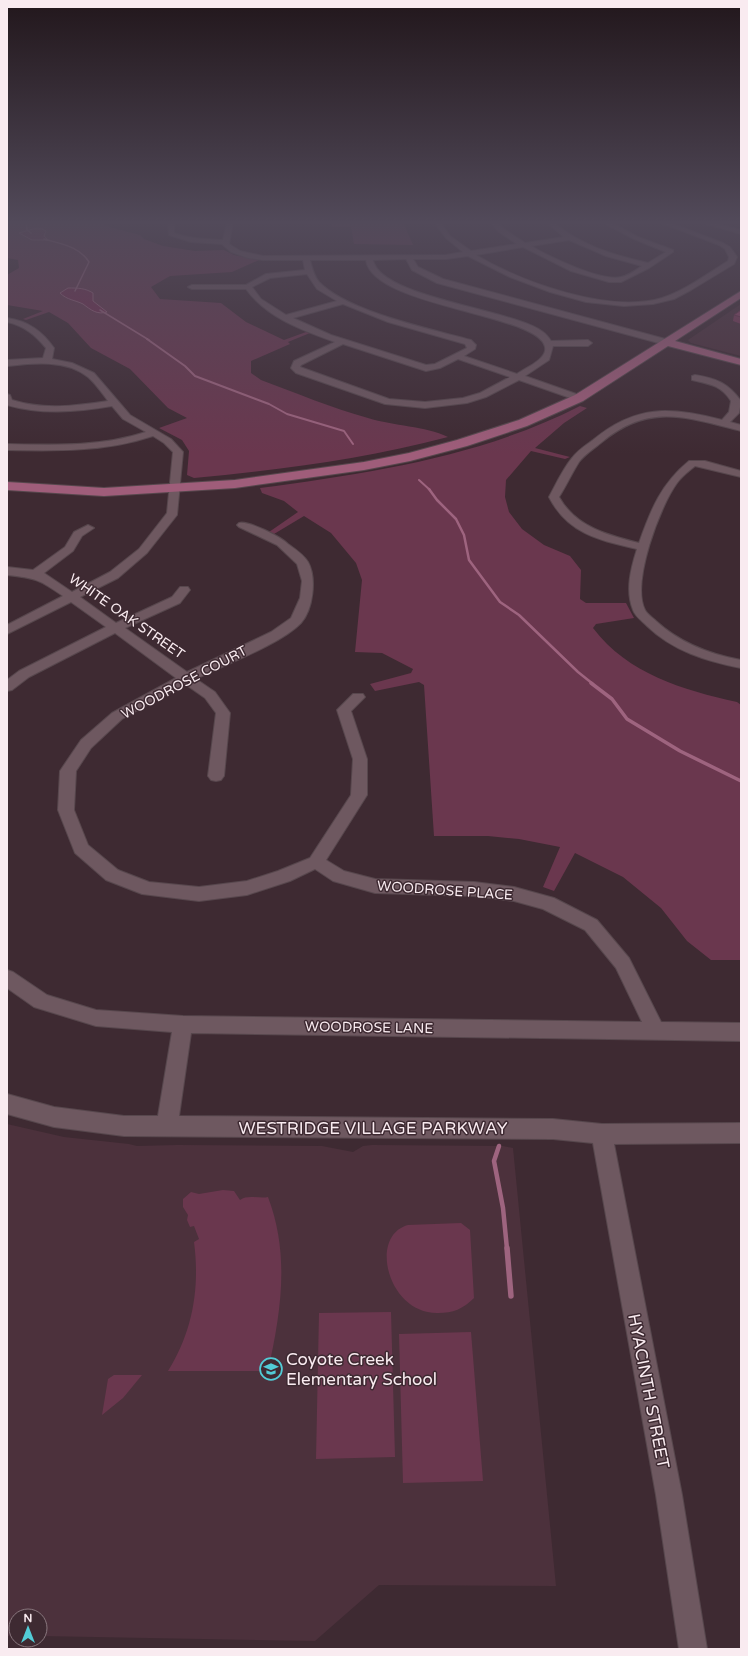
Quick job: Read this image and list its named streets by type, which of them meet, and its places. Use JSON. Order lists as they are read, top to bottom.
{
  "streets": {
    "street": [
      "WHITE OAK STREET",
      "WOODROSE COURT",
      "WOODROSE PLACE",
      "WOODROSE LANE",
      "WESTRIDGE VILLAGE PARKWAY",
      "HYACINTH STREET"
    ]
  },
  "crossings": [
    ["WHITE OAK STREET", "WOODROSE COURT"],
    ["WOODROSE COURT", "WOODROSE PLACE"],
    ["WOODROSE PLACE", "WOODROSE LANE"],
    ["WESTRIDGE VILLAGE PARKWAY", "HYACINTH STREET"]
  ],
  "places": {
    "school or university": ["Coyote Creek Elementary School"]
  },
  "north": "top"
}
